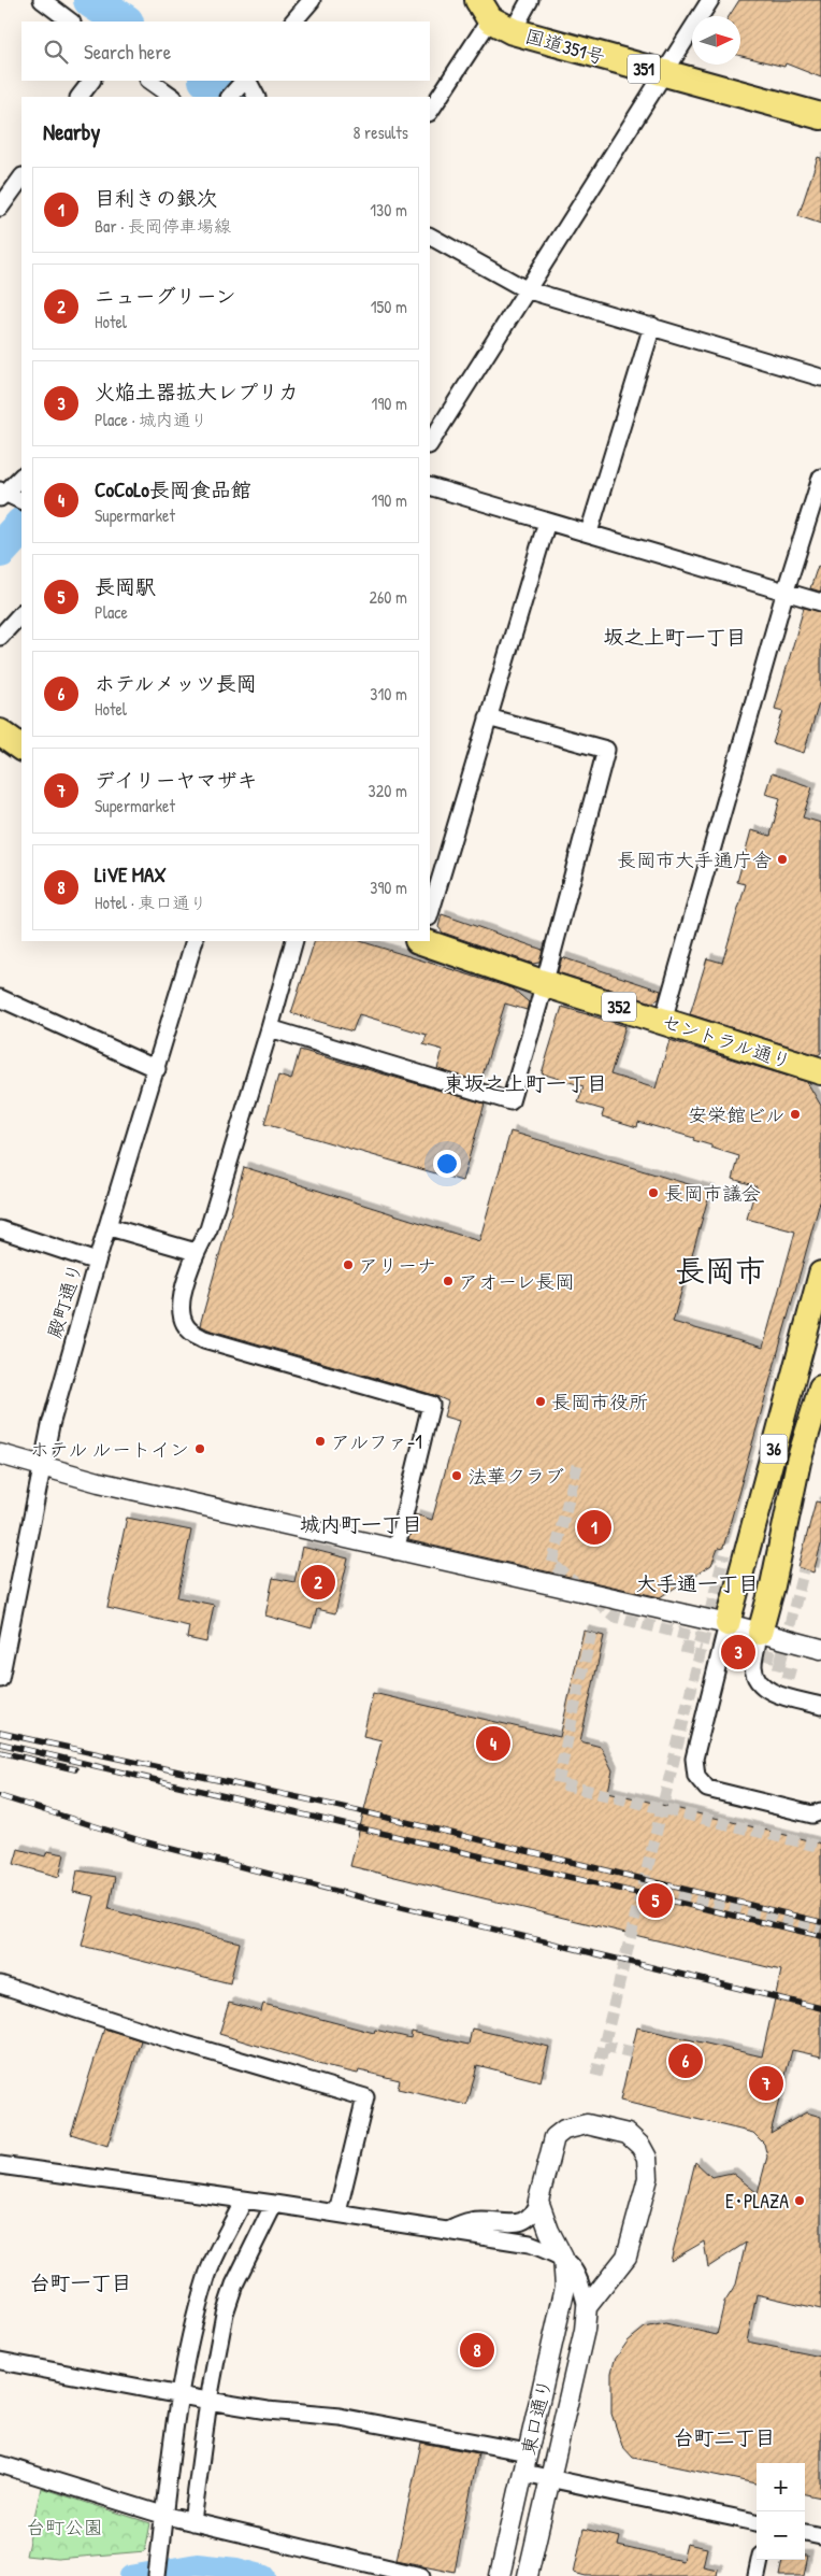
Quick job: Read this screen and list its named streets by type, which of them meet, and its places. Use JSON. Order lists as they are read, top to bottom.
{
  "streets": {
    "highway": [
      "国道351号",
      "351",
      "352",
      "セントラル通り"
    ],
    "main road": ["36"],
    "street": ["殿町通り", "東口通り"]
  },
  "districts": [
    "坂之上町一丁目",
    "東坂之上町一丁目",
    "長岡市",
    "城内町一丁目",
    "大手通一丁目",
    "台町一丁目",
    "台町二丁目"
  ],
  "parks": ["台町公園"],
  "places": [
    "長岡市大手通庁舎",
    "安栄館ビル",
    "長岡市議会",
    "アリーナ",
    "アオーレ長岡",
    "長岡市役所",
    "アルファ-1",
    "ホテル ルートイン",
    "法華クラブ",
    "E･PLAZA"
  ],
  "north": "right",
  "page": {
    "search": "Search here",
    "heading": ["Nearby", "8 results"],
    "list": [
      {
        "mark": "1",
        "name": "目利きの銀次",
        "note": "Bar · 長岡停車場線",
        "value": "130 m"
      },
      {
        "mark": "2",
        "name": "ニューグリーン",
        "note": "Hotel",
        "value": "150 m"
      },
      {
        "mark": "3",
        "name": "火焔土器拡大レプリカ",
        "note": "Place · 城内通り",
        "value": "190 m"
      },
      {
        "mark": "4",
        "name": "CoCoLo長岡食品館",
        "note": "Supermarket",
        "value": "190 m"
      },
      {
        "mark": "5",
        "name": "長岡駅",
        "note": "Place",
        "value": "260 m"
      },
      {
        "mark": "6",
        "name": "ホテルメッツ長岡",
        "note": "Hotel",
        "value": "310 m"
      },
      {
        "mark": "7",
        "name": "デイリーヤマザキ",
        "note": "Supermarket",
        "value": "320 m"
      },
      {
        "mark": "8",
        "name": "LiVE MAX",
        "note": "Hotel · 東口通り",
        "value": "390 m"
      }
    ],
    "pins": [
      "1",
      "2",
      "3",
      "4",
      "5",
      "6",
      "7",
      "8"
    ],
    "map_buttons": ["+", "−"]
  }
}
